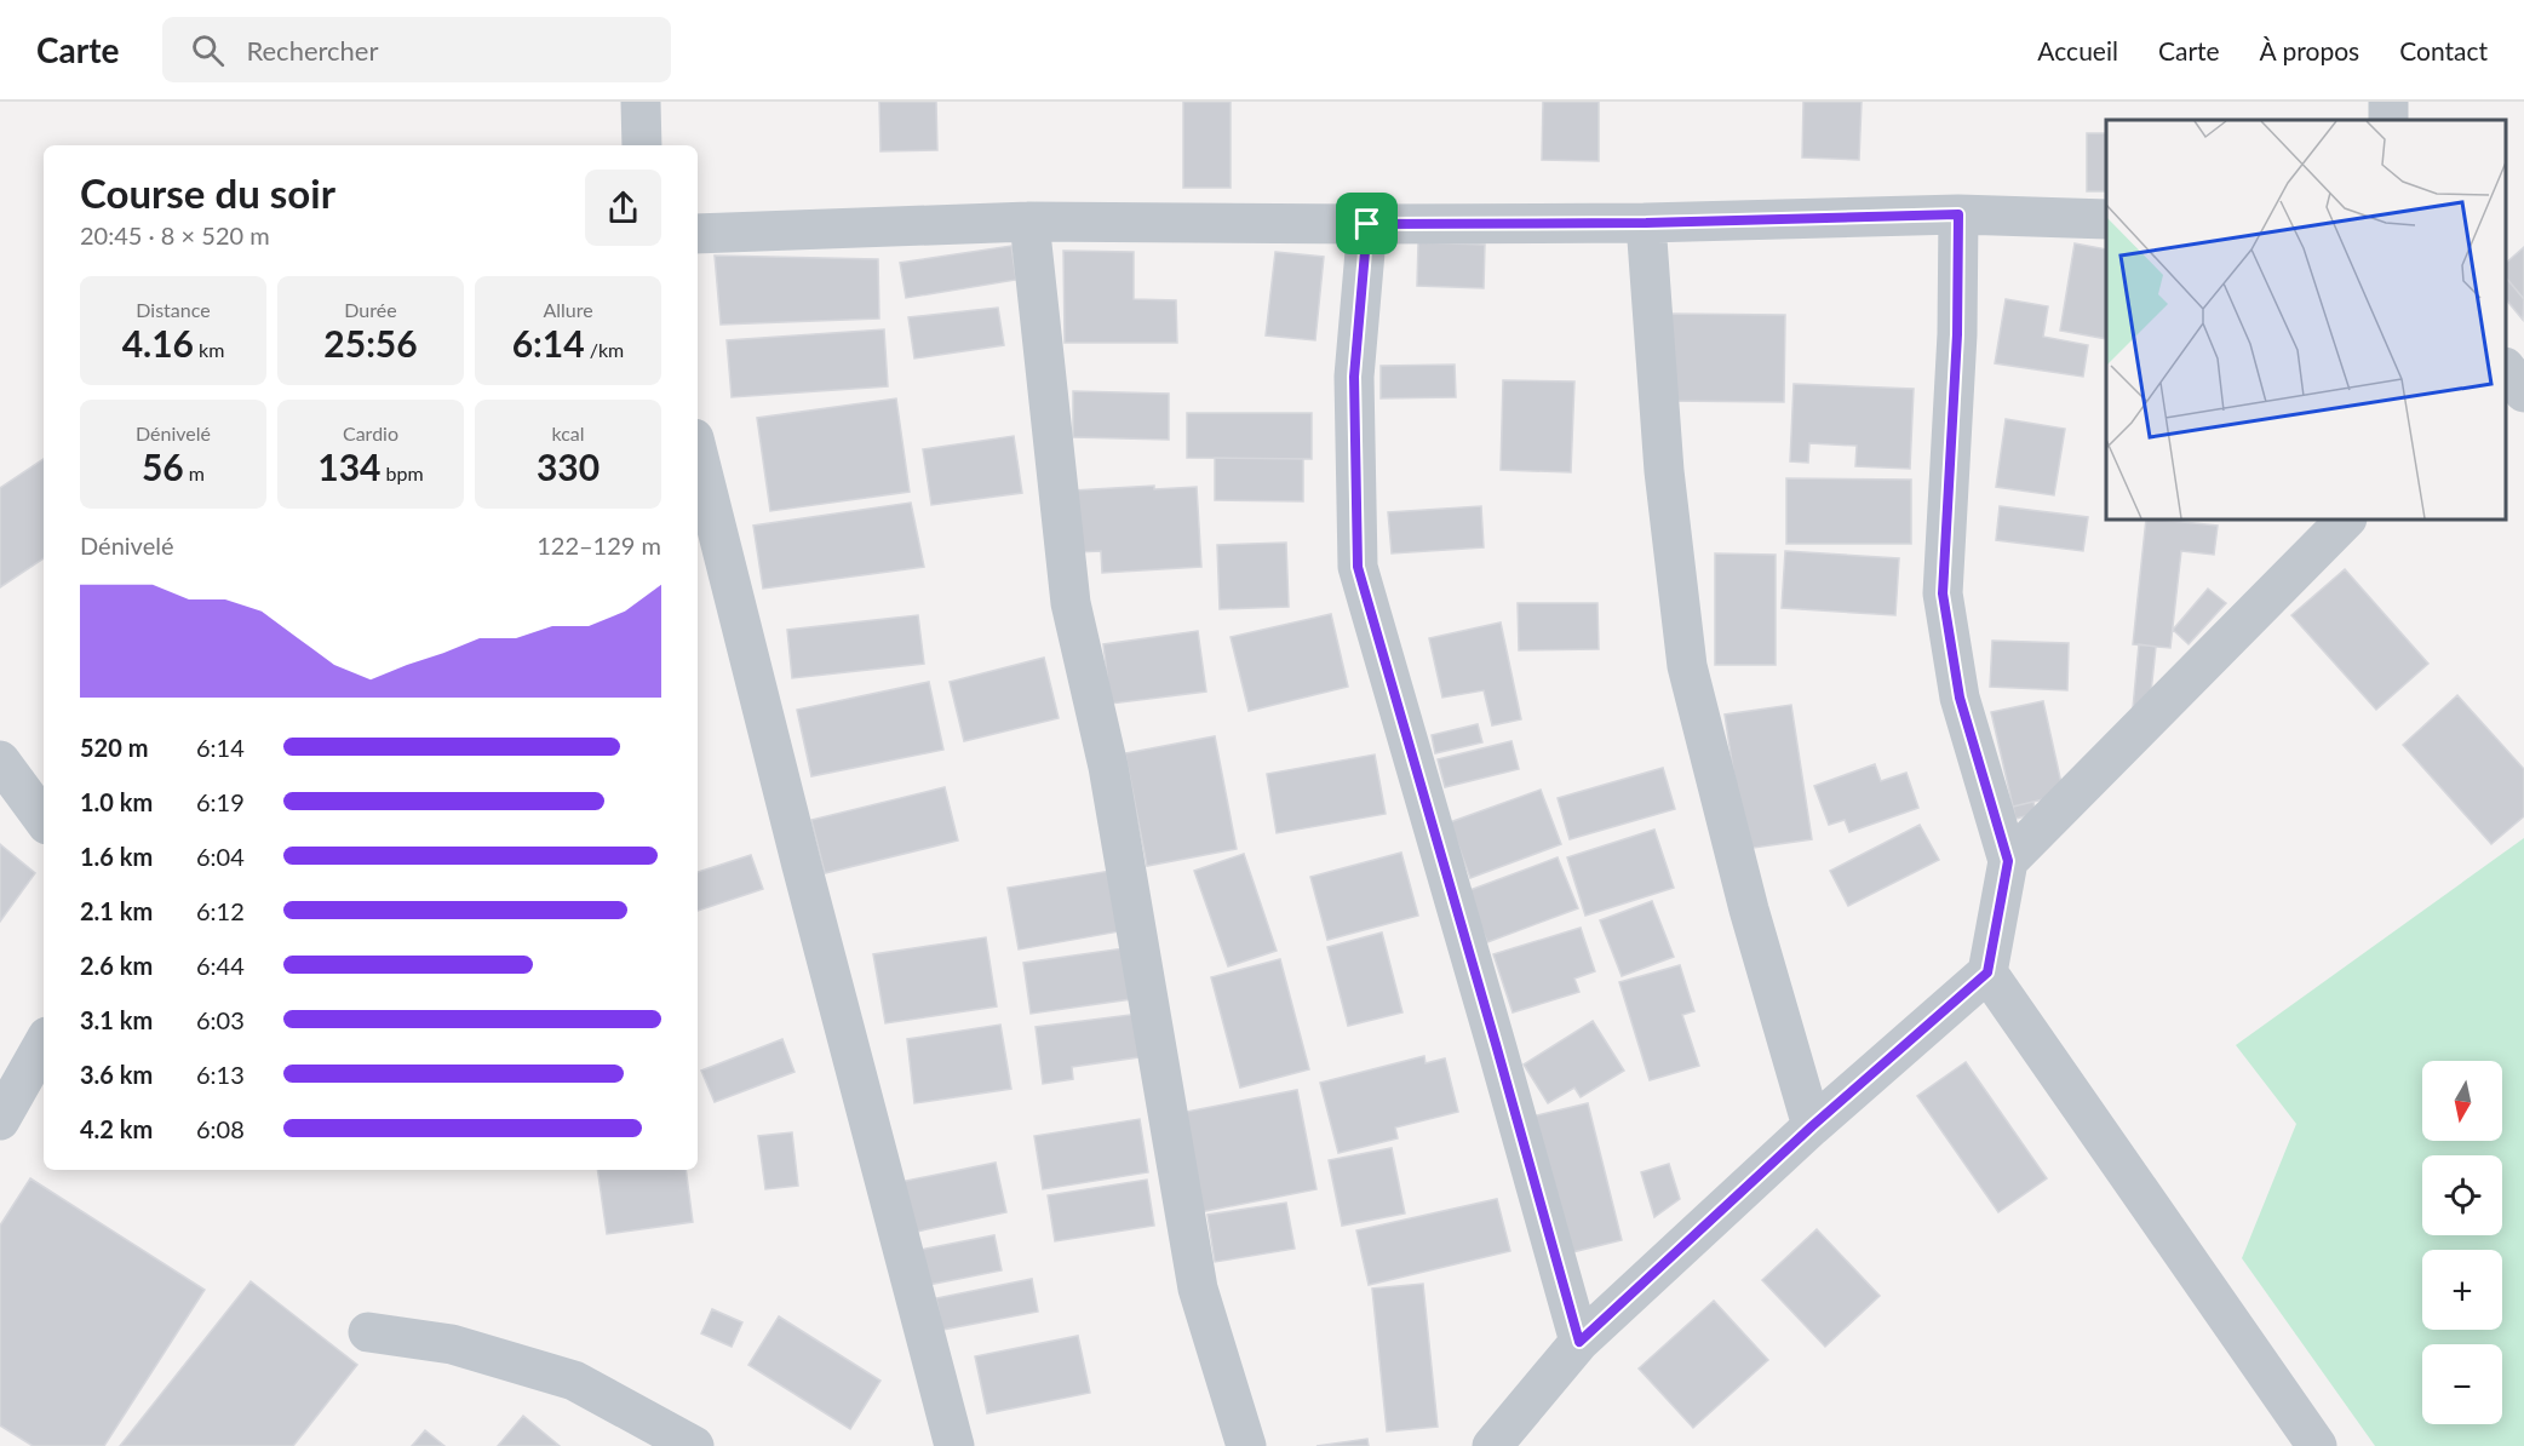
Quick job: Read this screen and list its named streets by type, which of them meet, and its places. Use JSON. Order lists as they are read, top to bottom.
{
  "north": "bottom",
  "page": {
    "header": "Carte",
    "search": "Rechercher",
    "nav": [
      "Accueil",
      "Carte",
      "À propos",
      "Contact"
    ],
    "heading": ["Course du soir", "20:45 · 8 × 520 m"],
    "stats": [
      ["Distance", "4.16 km"],
      ["Durée", "25:56"],
      ["Allure", "6:14 /km"],
      ["Dénivelé", "56 m"],
      ["Cardio", "134 bpm"],
      ["kcal", "330"]
    ],
    "chart": ["Dénivelé", "122–129 m"],
    "list": [
      {
        "name": "520 m",
        "note": "6:14"
      },
      {
        "name": "1.0 km",
        "note": "6:19"
      },
      {
        "name": "1.6 km",
        "note": "6:04"
      },
      {
        "name": "2.1 km",
        "note": "6:12"
      },
      {
        "name": "2.6 km",
        "note": "6:44"
      },
      {
        "name": "3.1 km",
        "note": "6:03"
      },
      {
        "name": "3.6 km",
        "note": "6:13"
      },
      {
        "name": "4.2 km",
        "note": "6:08"
      }
    ],
    "map_buttons": ["+", "−"]
  }
}
